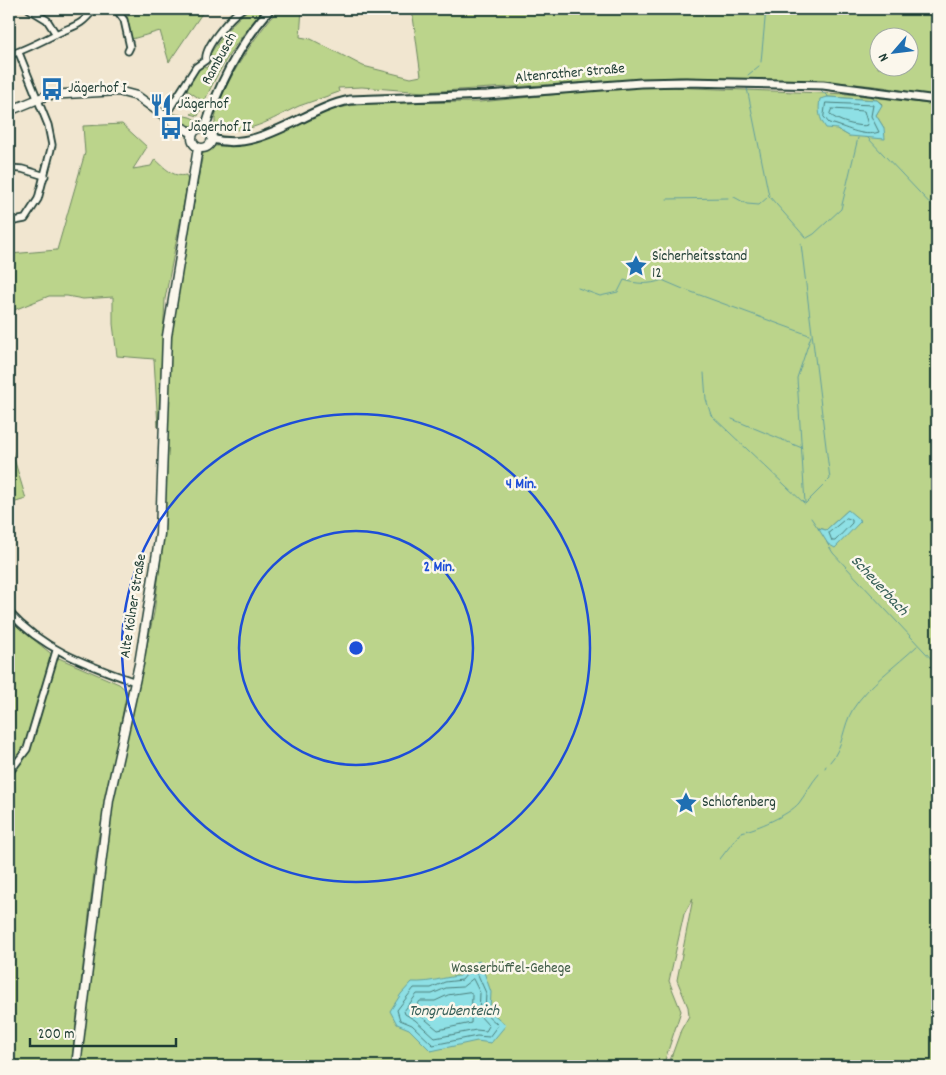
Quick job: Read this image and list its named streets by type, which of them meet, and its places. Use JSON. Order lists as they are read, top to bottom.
{
  "streets": {
    "main road": ["Alte Kölner Straße"],
    "street": ["Rambusch", "Altenrather Straße"]
  },
  "crossings": [
    ["Rambusch", "Altenrather Straße"],
    ["Rambusch", "Alte Kölner Straße"],
    ["Altenrather Straße", "Alte Kölner Straße"]
  ],
  "water": ["Scheuerbach", "Tongrubenteich"],
  "parks": ["Wasserbüffel-Gehege"],
  "places": {
    "bus stop": ["Jägerhof I", "Jägerhof II"],
    "restaurant": ["Jägerhof"],
    "place": ["Sicherheitsstand 12", "Schlofenberg"]
  },
  "scale_bar": "200 m",
  "north": "bottom left",
  "rings": ["4 Min.", "2 Min."]
}
